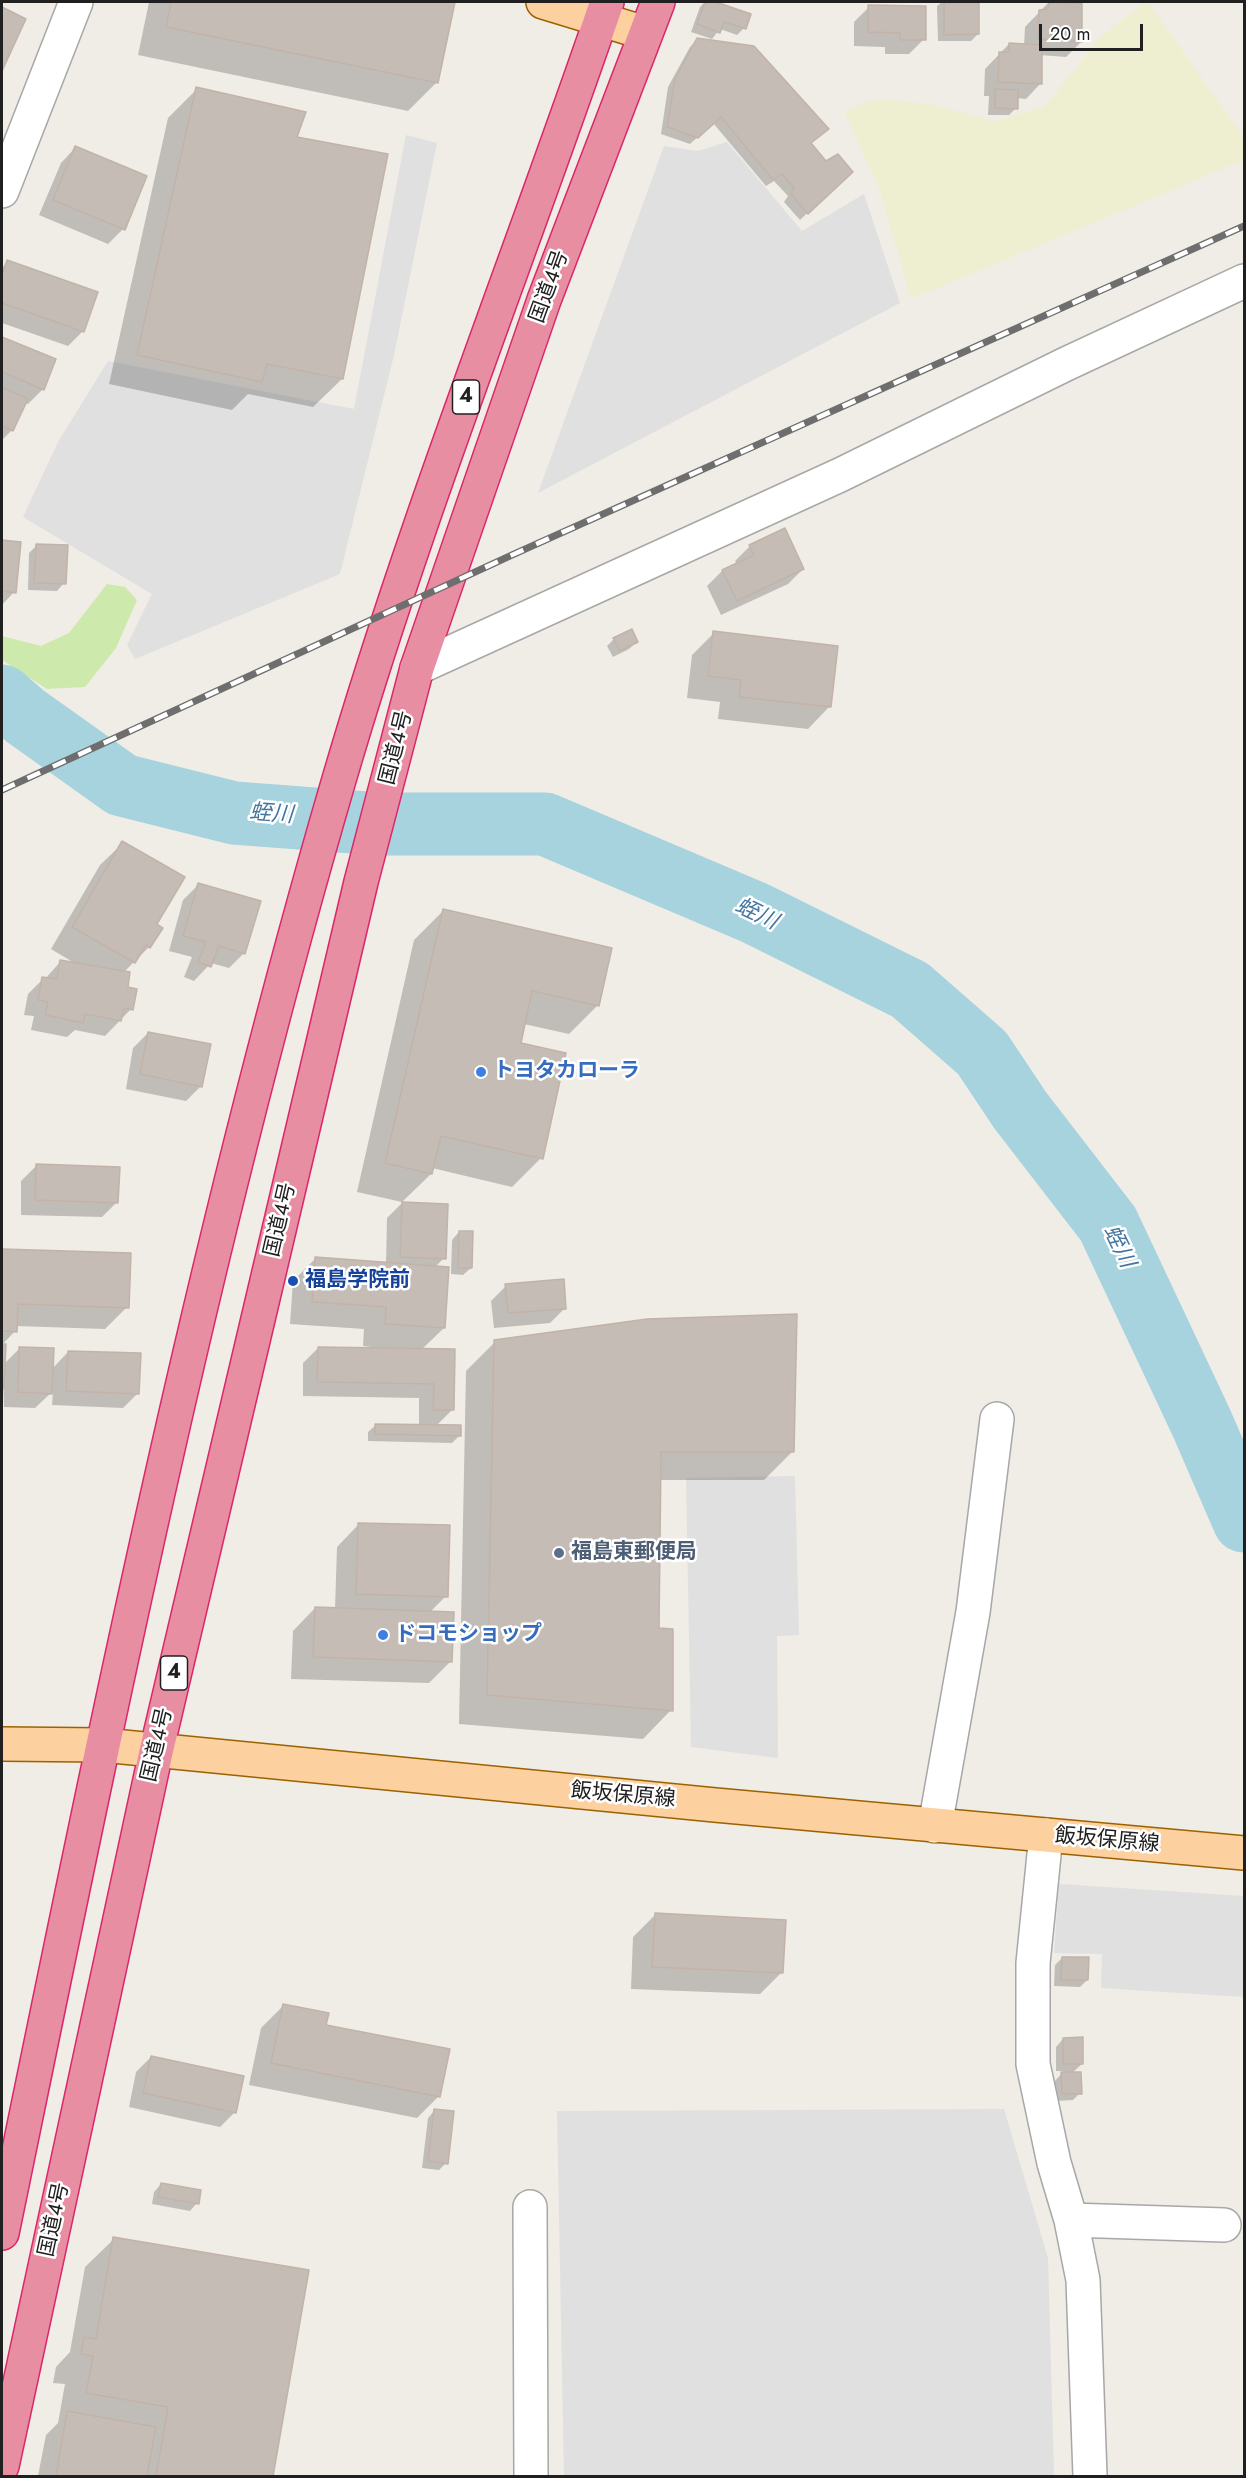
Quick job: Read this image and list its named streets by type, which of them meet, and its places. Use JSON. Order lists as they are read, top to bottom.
{
  "streets": {
    "highway": ["国道4号", "4"],
    "main road": ["飯坂保原線"]
  },
  "crossings": [
    ["国道4号", "飯坂保原線"]
  ],
  "water": ["蛭川"],
  "places": [
    "トヨタカローラ",
    "福島学院前",
    "福島東郵便局",
    "ドコモショップ"
  ],
  "scale_bar": "20 m"
}
